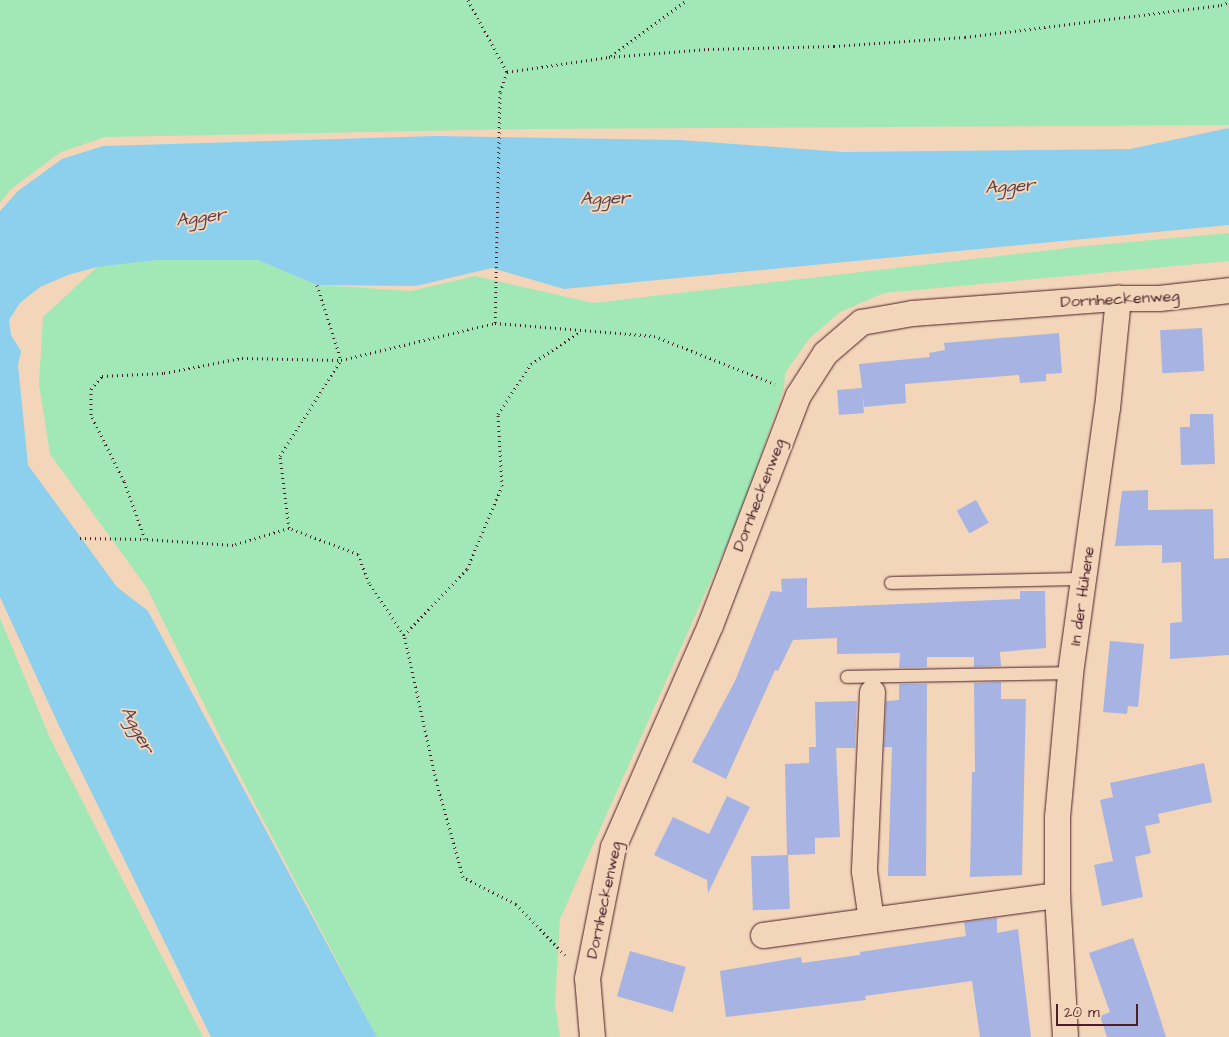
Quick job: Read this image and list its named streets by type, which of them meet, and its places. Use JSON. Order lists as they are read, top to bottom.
{
  "streets": {
    "street": ["Dornheckenweg", "In der Hühene"]
  },
  "crossings": [
    ["Dornheckenweg", "In der Hühene"]
  ],
  "water": ["Agger"],
  "scale_bar": "20 m"
}
